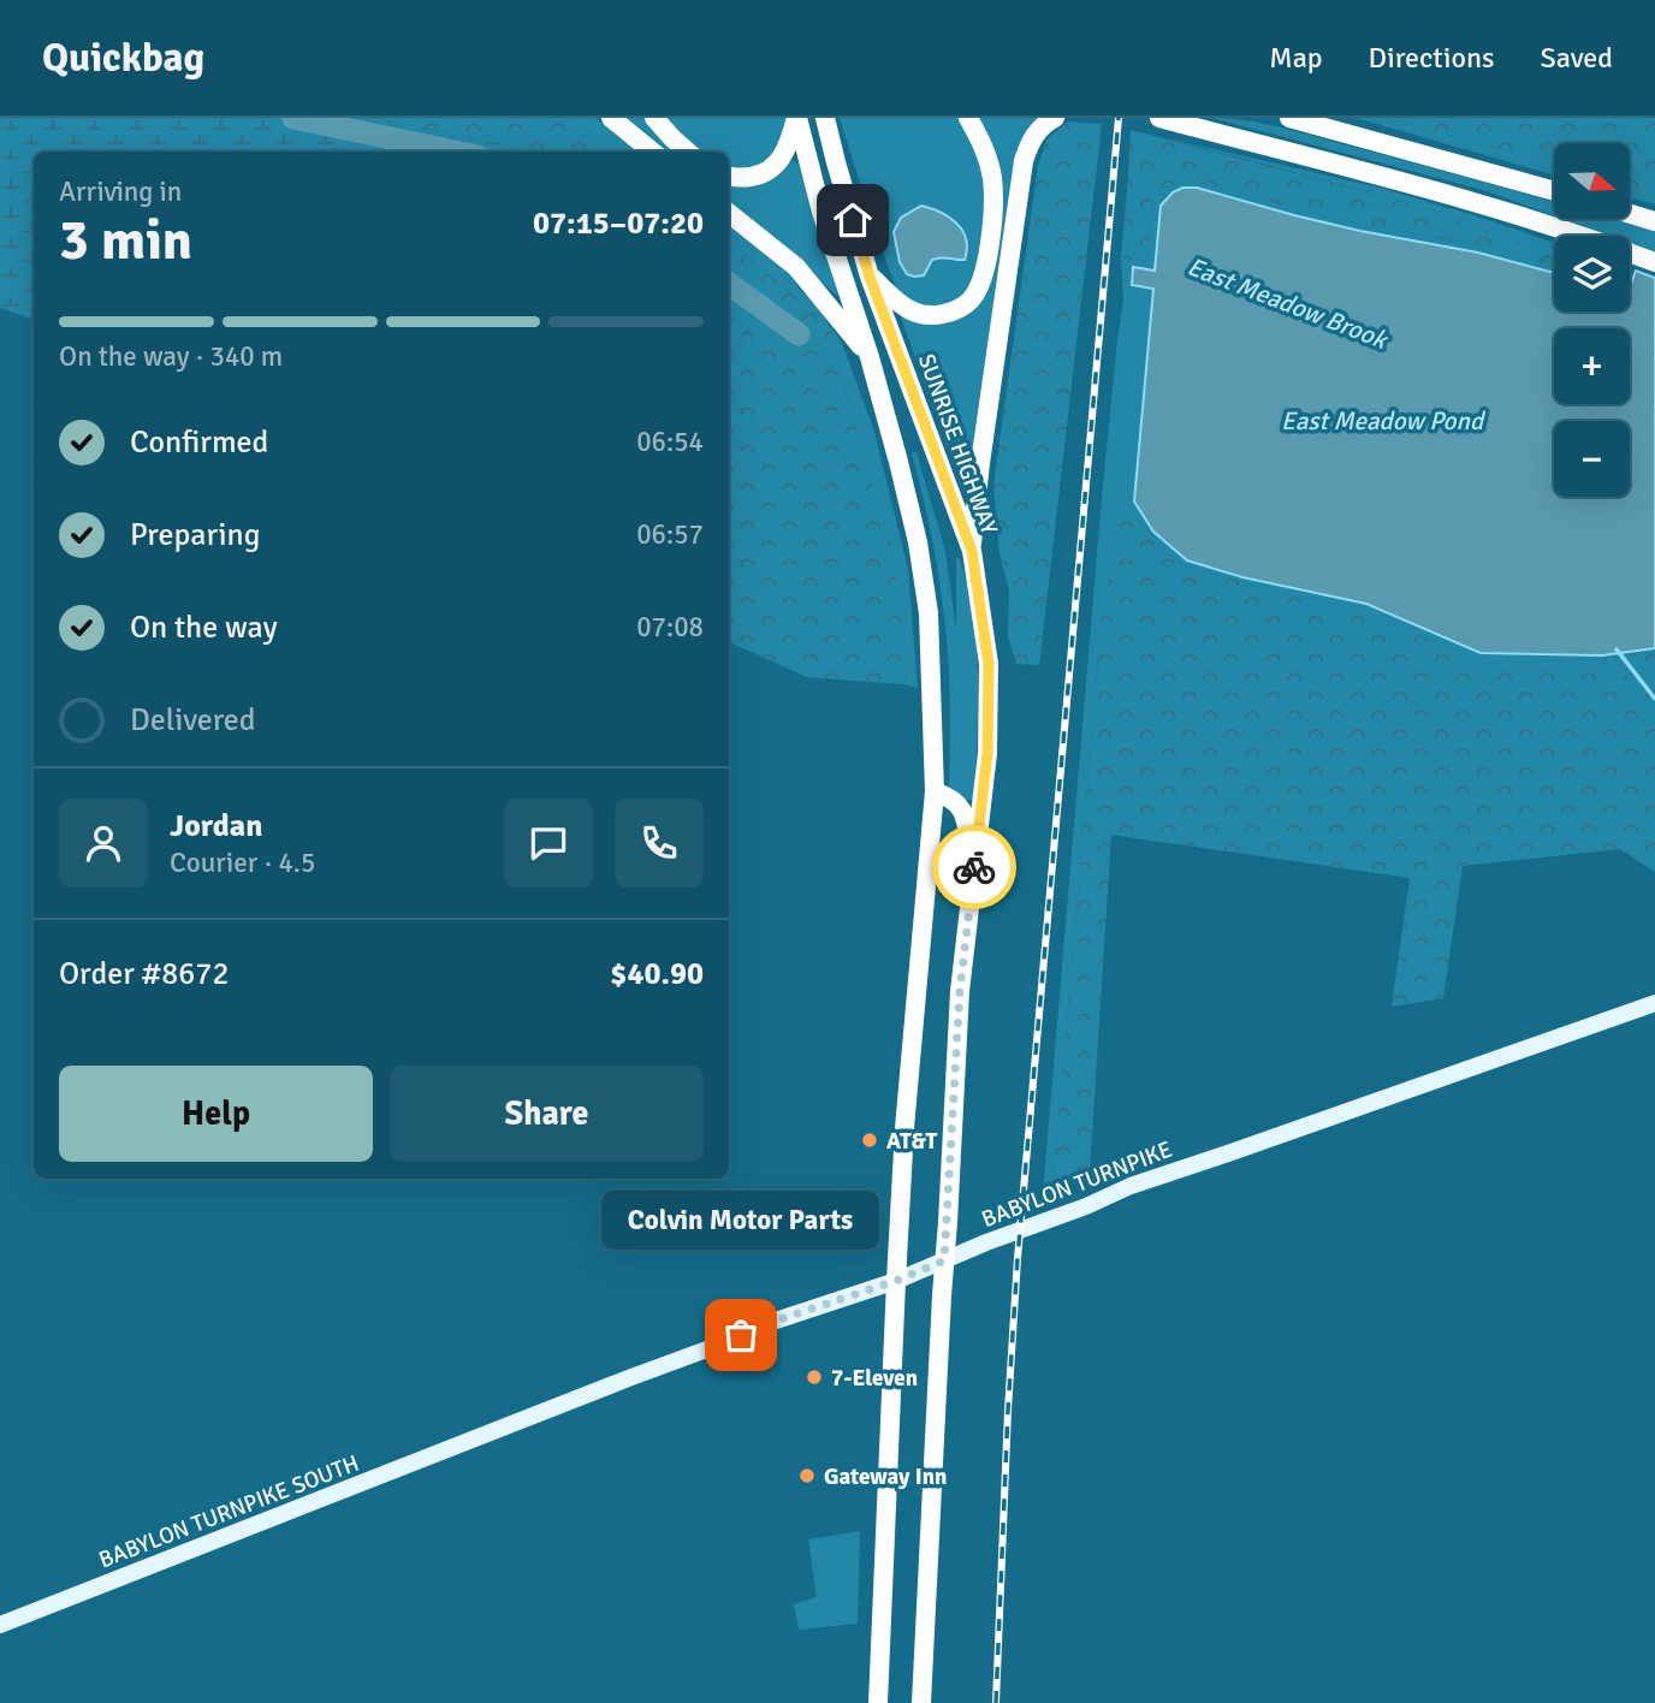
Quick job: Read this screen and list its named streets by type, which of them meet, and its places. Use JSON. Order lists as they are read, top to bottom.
{
  "streets": {
    "highway": ["SUNRISE HIGHWAY"],
    "main road": ["BABYLON TURNPIKE", "BABYLON TURNPIKE SOUTH"]
  },
  "crossings": [
    ["SUNRISE HIGHWAY", "BABYLON TURNPIKE"],
    ["BABYLON TURNPIKE", "BABYLON TURNPIKE SOUTH"]
  ],
  "water": ["East Meadow Brook", "East Meadow Pond"],
  "places": [
    "AT&T",
    "Colvin Motor Parts",
    "7-Eleven",
    "Gateway Inn"
  ],
  "north": "right",
  "page": {
    "header": "Quickbag",
    "nav": ["Map", "Directions", "Saved"],
    "map_buttons": ["+", "−"],
    "heading": ["3 min", "Arriving in", "07:15–07:20"],
    "panel": [
      "Jordan",
      "Courier · 4.5",
      "Order #8672",
      "$40.90"
    ],
    "bar": "On the way · 340 m",
    "list": [
      ["Confirmed", "06:54"],
      ["Preparing", "06:57"],
      ["On the way", "07:08"],
      "Delivered"
    ],
    "buttons": ["Help", "Share"],
    "bubble": "Colvin Motor Parts"
  }
}
